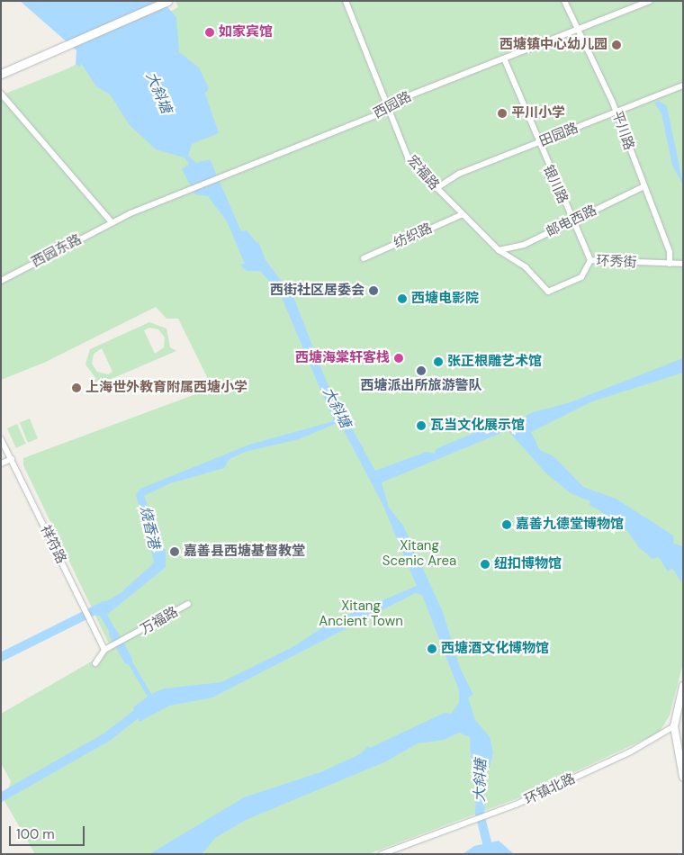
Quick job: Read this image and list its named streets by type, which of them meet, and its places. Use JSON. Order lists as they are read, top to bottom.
{
  "streets": {
    "street": [
      "西园路",
      "平川路",
      "田园路",
      "宏福路",
      "银川路",
      "邮电西路",
      "纺织路",
      "西园东路",
      "环秀街",
      "祥符路",
      "万福路",
      "环镇北路"
    ]
  },
  "crossings": [
    ["西园路", "平川路"],
    ["西园路", "宏福路"],
    ["西园路", "银川路"],
    ["西园路", "西园东路"],
    ["平川路", "田园路"],
    ["平川路", "邮电西路"],
    ["平川路", "环秀街"],
    ["田园路", "宏福路"],
    ["田园路", "银川路"],
    ["宏福路", "邮电西路"],
    ["宏福路", "纺织路"],
    ["宏福路", "环秀街"],
    ["银川路", "邮电西路"],
    ["银川路", "环秀街"],
    ["邮电西路", "环秀街"],
    ["祥符路", "万福路"]
  ],
  "water": ["大斜塘", "烧香港"],
  "parks": ["Xitang Scenic Area", "Xitang Ancient Town"],
  "places": [
    "如家宾馆",
    "西塘镇中心幼儿园",
    "平川小学",
    "西街社区居委会",
    "西塘电影院",
    "西塘海棠轩客栈",
    "张正根雕艺术馆",
    "西塘派出所旅游警队",
    "上海世外教育附属西塘小学",
    "瓦当文化展示馆",
    "嘉善九德堂博物馆",
    "嘉善县西塘基督教堂",
    "纽扣博物馆",
    "西塘酒文化博物馆"
  ],
  "scale_bar": "100 m"
}
